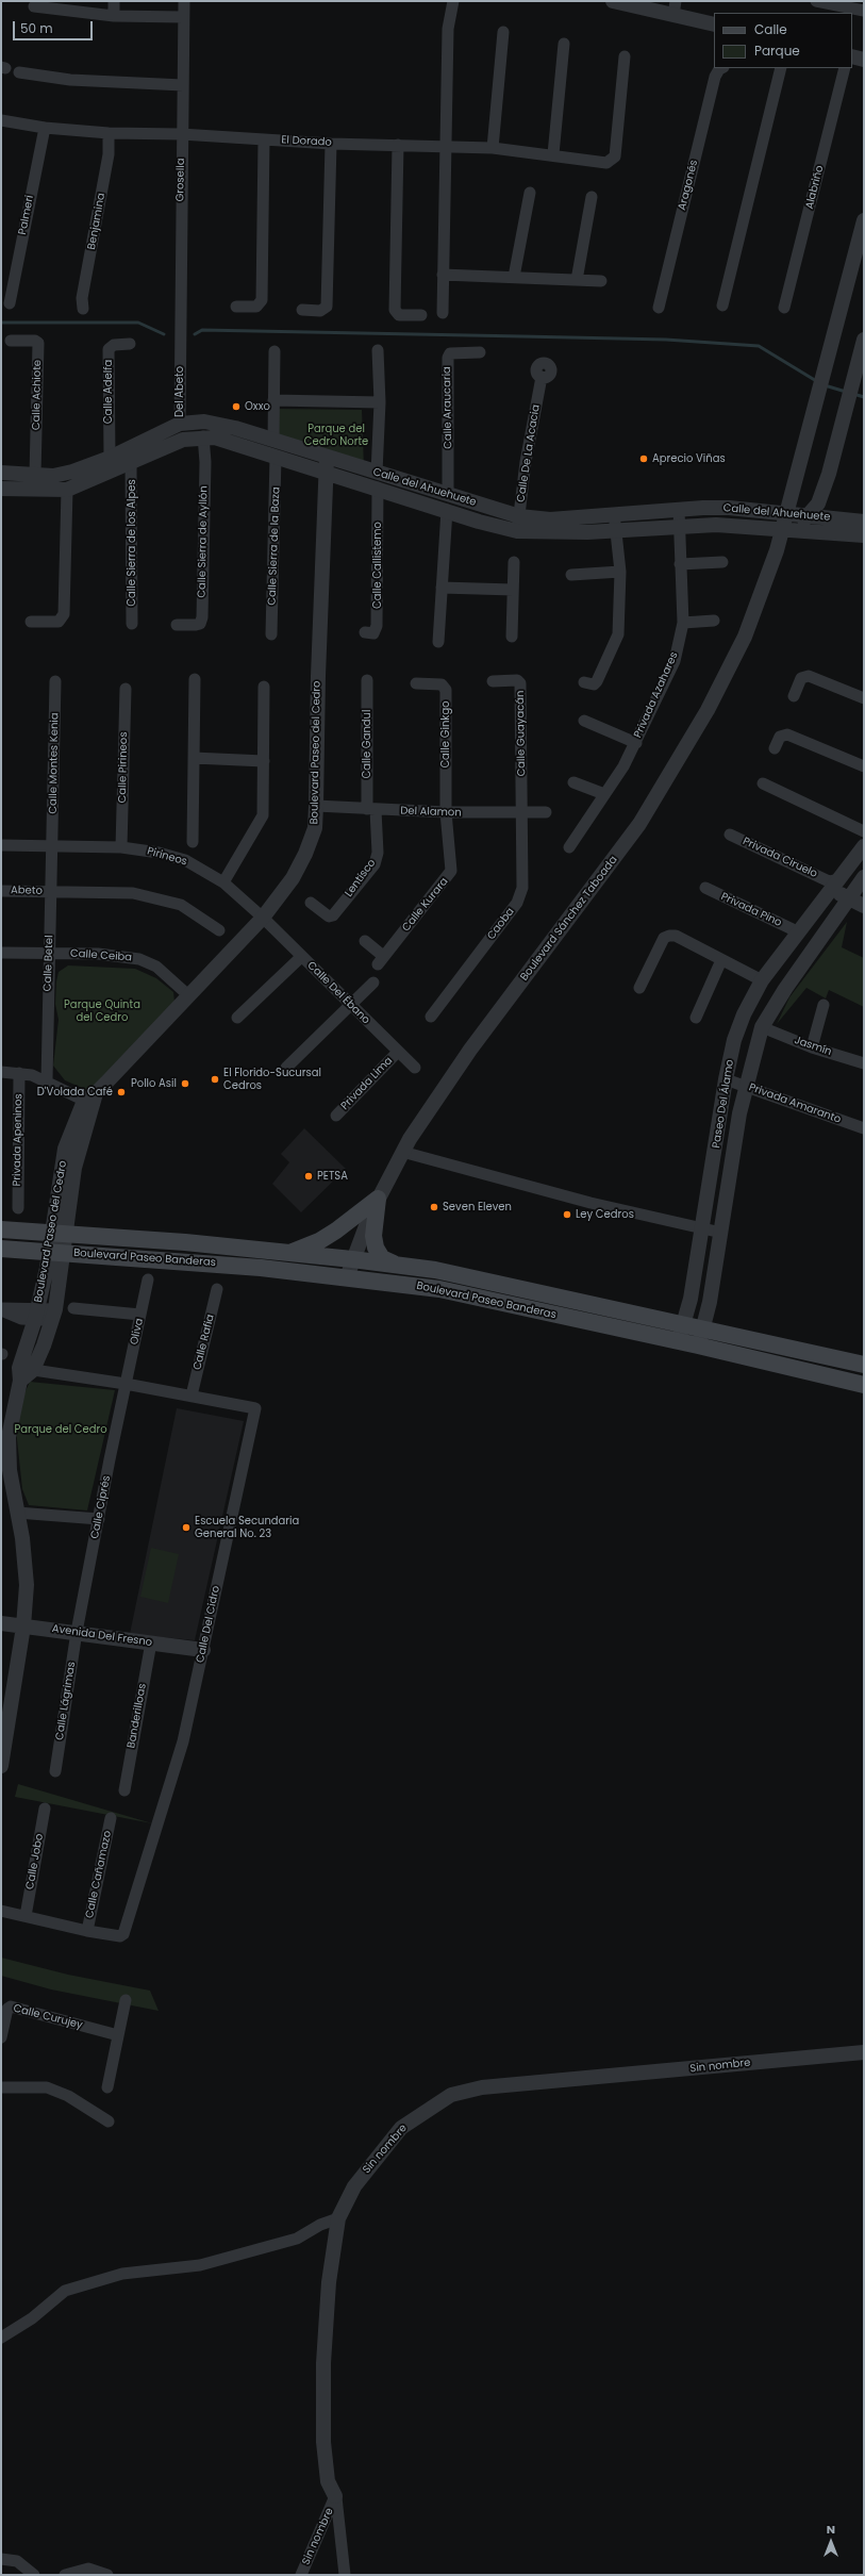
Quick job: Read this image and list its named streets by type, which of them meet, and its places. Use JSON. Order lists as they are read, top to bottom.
{
  "streets": {
    "main road": ["Boulevard Paseo Banderas"],
    "street": [
      "El Dorado",
      "Grosella",
      "Aragonés",
      "Alabriño",
      "Palmeri",
      "Benjamina",
      "Calle Adelfa",
      "Del Abeto",
      "Calle Achiote",
      "Calle Araucaria",
      "Calle De La Acacia",
      "Calle del Ahuehuete",
      "Calle Sierra de Ayllón",
      "Calle Sierra de los Alpes",
      "Calle Sierra de la Baza",
      "Calle Callistemo",
      "Privada Azahares",
      "Calle Guayacán",
      "Calle Ginkgo",
      "Calle Gandul",
      "Boulevard Paseo del Cedro",
      "Calle Montes Kenia",
      "Calle Pirineos",
      "Del Alamon",
      "Pirineos",
      "Privada Ciruelo",
      "Lentisco",
      "Abeto",
      "Calle Kurara",
      "Privada Pino",
      "Boulevard Sánchez Taboada",
      "Caoba",
      "Calle Ceiba",
      "Calle Betel",
      "Calle Del Ébano",
      "Jasmín",
      "Privada Lima",
      "Paseo Del Álamo",
      "Privada Amaranto",
      "Privada Apeninos",
      "Oliva",
      "Calle Rafia",
      "Calle Ciprés",
      "Calle Del Cidro",
      "Avenida Del Fresno",
      "Calle Lágrimas",
      "Banderilloas",
      "Calle Jobo",
      "Calle Cañamazo",
      "Calle Curujey",
      "Sin nombre"
    ]
  },
  "crossings": [
    ["El Dorado", "Grosella"],
    ["El Dorado", "Palmeri"],
    ["El Dorado", "Benjamina"],
    ["Grosella", "Del Abeto"],
    ["Calle Adelfa", "Calle del Ahuehuete"],
    ["Del Abeto", "Calle del Ahuehuete"],
    ["Calle Achiote", "Calle del Ahuehuete"],
    ["Calle Araucaria", "Calle del Ahuehuete"],
    ["Calle De La Acacia", "Calle del Ahuehuete"],
    ["Calle del Ahuehuete", "Calle Sierra de Ayllón"],
    ["Calle del Ahuehuete", "Calle Sierra de los Alpes"],
    ["Calle del Ahuehuete", "Calle Sierra de la Baza"],
    ["Calle del Ahuehuete", "Calle Callistemo"],
    ["Calle del Ahuehuete", "Privada Azahares"],
    ["Calle del Ahuehuete", "Boulevard Paseo del Cedro"],
    ["Calle del Ahuehuete", "Boulevard Sánchez Taboada"],
    ["Calle Guayacán", "Del Alamon"],
    ["Calle Guayacán", "Caoba"],
    ["Calle Ginkgo", "Del Alamon"],
    ["Calle Ginkgo", "Calle Kurara"],
    ["Calle Gandul", "Del Alamon"],
    ["Calle Gandul", "Lentisco"],
    ["Boulevard Paseo del Cedro", "Del Alamon"],
    ["Boulevard Paseo del Cedro", "Pirineos"],
    ["Boulevard Paseo del Cedro", "Calle Ceiba"],
    ["Boulevard Paseo del Cedro", "Calle Del Ébano"],
    ["Boulevard Paseo del Cedro", "Boulevard Paseo Banderas"],
    ["Boulevard Paseo del Cedro", "Calle Del Cidro"],
    ["Calle Montes Kenia", "Pirineos"],
    ["Calle Montes Kenia", "Calle Betel"],
    ["Calle Pirineos", "Pirineos"],
    ["Del Alamon", "Lentisco"],
    ["Del Alamon", "Calle Kurara"],
    ["Del Alamon", "Caoba"],
    ["Pirineos", "Calle Betel"],
    ["Pirineos", "Calle Del Ébano"],
    ["Privada Ciruelo", "Paseo Del Álamo"],
    ["Abeto", "Calle Betel"],
    ["Privada Pino", "Paseo Del Álamo"],
    ["Boulevard Sánchez Taboada", "Boulevard Paseo Banderas"],
    ["Calle Ceiba", "Calle Betel"],
    ["Calle Del Ébano", "Privada Lima"],
    ["Jasmín", "Paseo Del Álamo"],
    ["Paseo Del Álamo", "Privada Amaranto"],
    ["Paseo Del Álamo", "Boulevard Paseo Banderas"],
    ["Oliva", "Calle Ciprés"],
    ["Oliva", "Calle Del Cidro"],
    ["Calle Rafia", "Calle Del Cidro"],
    ["Calle Ciprés", "Calle Del Cidro"],
    ["Calle Ciprés", "Avenida Del Fresno"],
    ["Calle Ciprés", "Calle Lágrimas"],
    ["Calle Del Cidro", "Avenida Del Fresno"],
    ["Calle Del Cidro", "Calle Jobo"],
    ["Calle Del Cidro", "Calle Cañamazo"],
    ["Avenida Del Fresno", "Calle Lágrimas"],
    ["Avenida Del Fresno", "Banderilloas"]
  ],
  "parks": ["Parque del Cedro Norte", "Parque Quinta del Cedro", "Parque del Cedro"],
  "places": [
    "Oxxo",
    "Aprecio Viñas",
    "El Florido-Sucursal Cedros",
    "Pollo Asil",
    "D'Volada Café",
    "PETSA",
    "Seven Eleven",
    "Ley Cedros",
    "Escuela Secundaria General No. 23"
  ],
  "legend": ["Calle", "Parque"],
  "scale_bar": "50 m",
  "north": "top"
}
